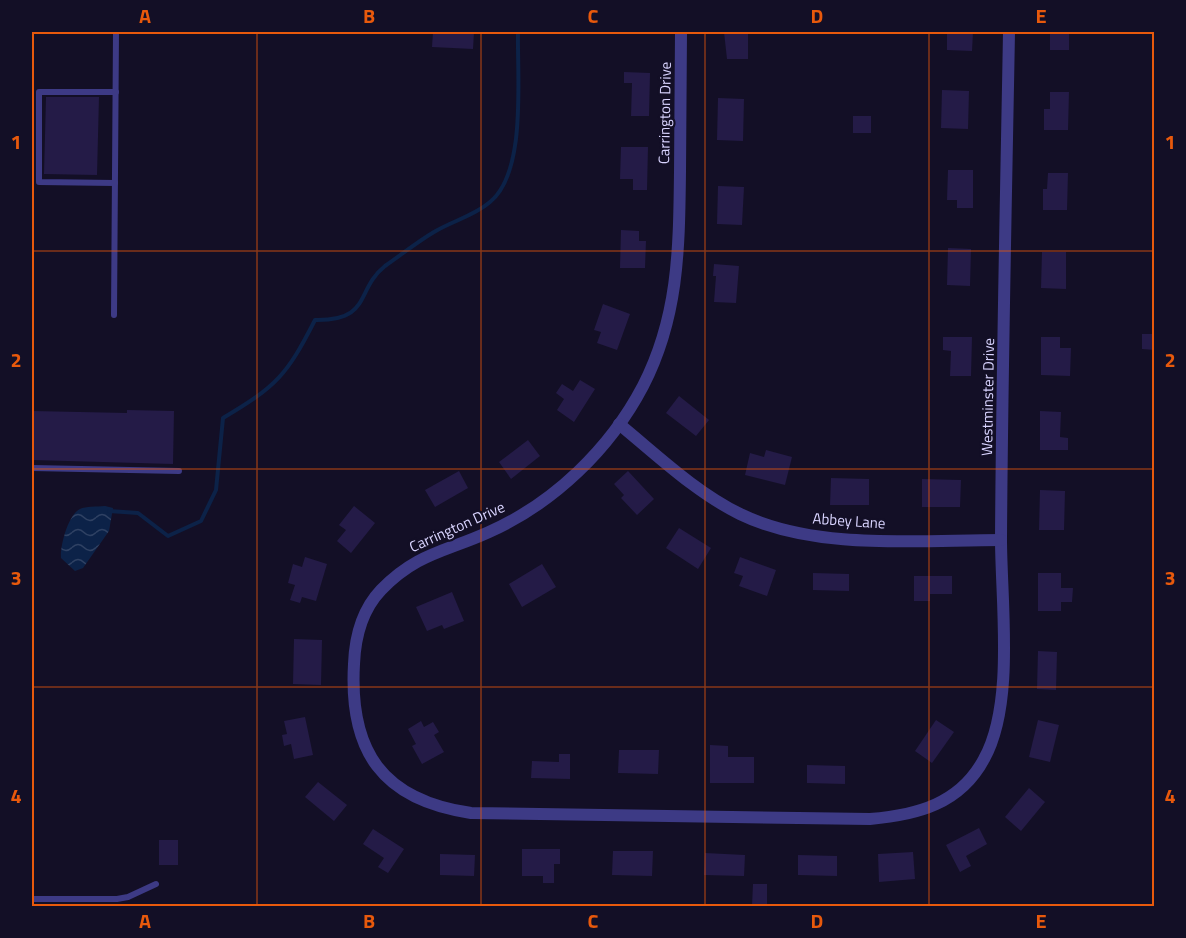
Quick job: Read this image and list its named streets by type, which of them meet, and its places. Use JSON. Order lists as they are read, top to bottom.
{
  "streets": {
    "street": ["Carrington Drive", "Westminster Drive", "Abbey Lane"]
  },
  "crossings": [
    ["Carrington Drive", "Westminster Drive"],
    ["Carrington Drive", "Abbey Lane"],
    ["Westminster Drive", "Abbey Lane"]
  ],
  "grid": {
    "columns": [
      "A",
      "B",
      "C",
      "D",
      "E"
    ],
    "rows": [
      "1",
      "2",
      "3",
      "4"
    ]
  }
}
